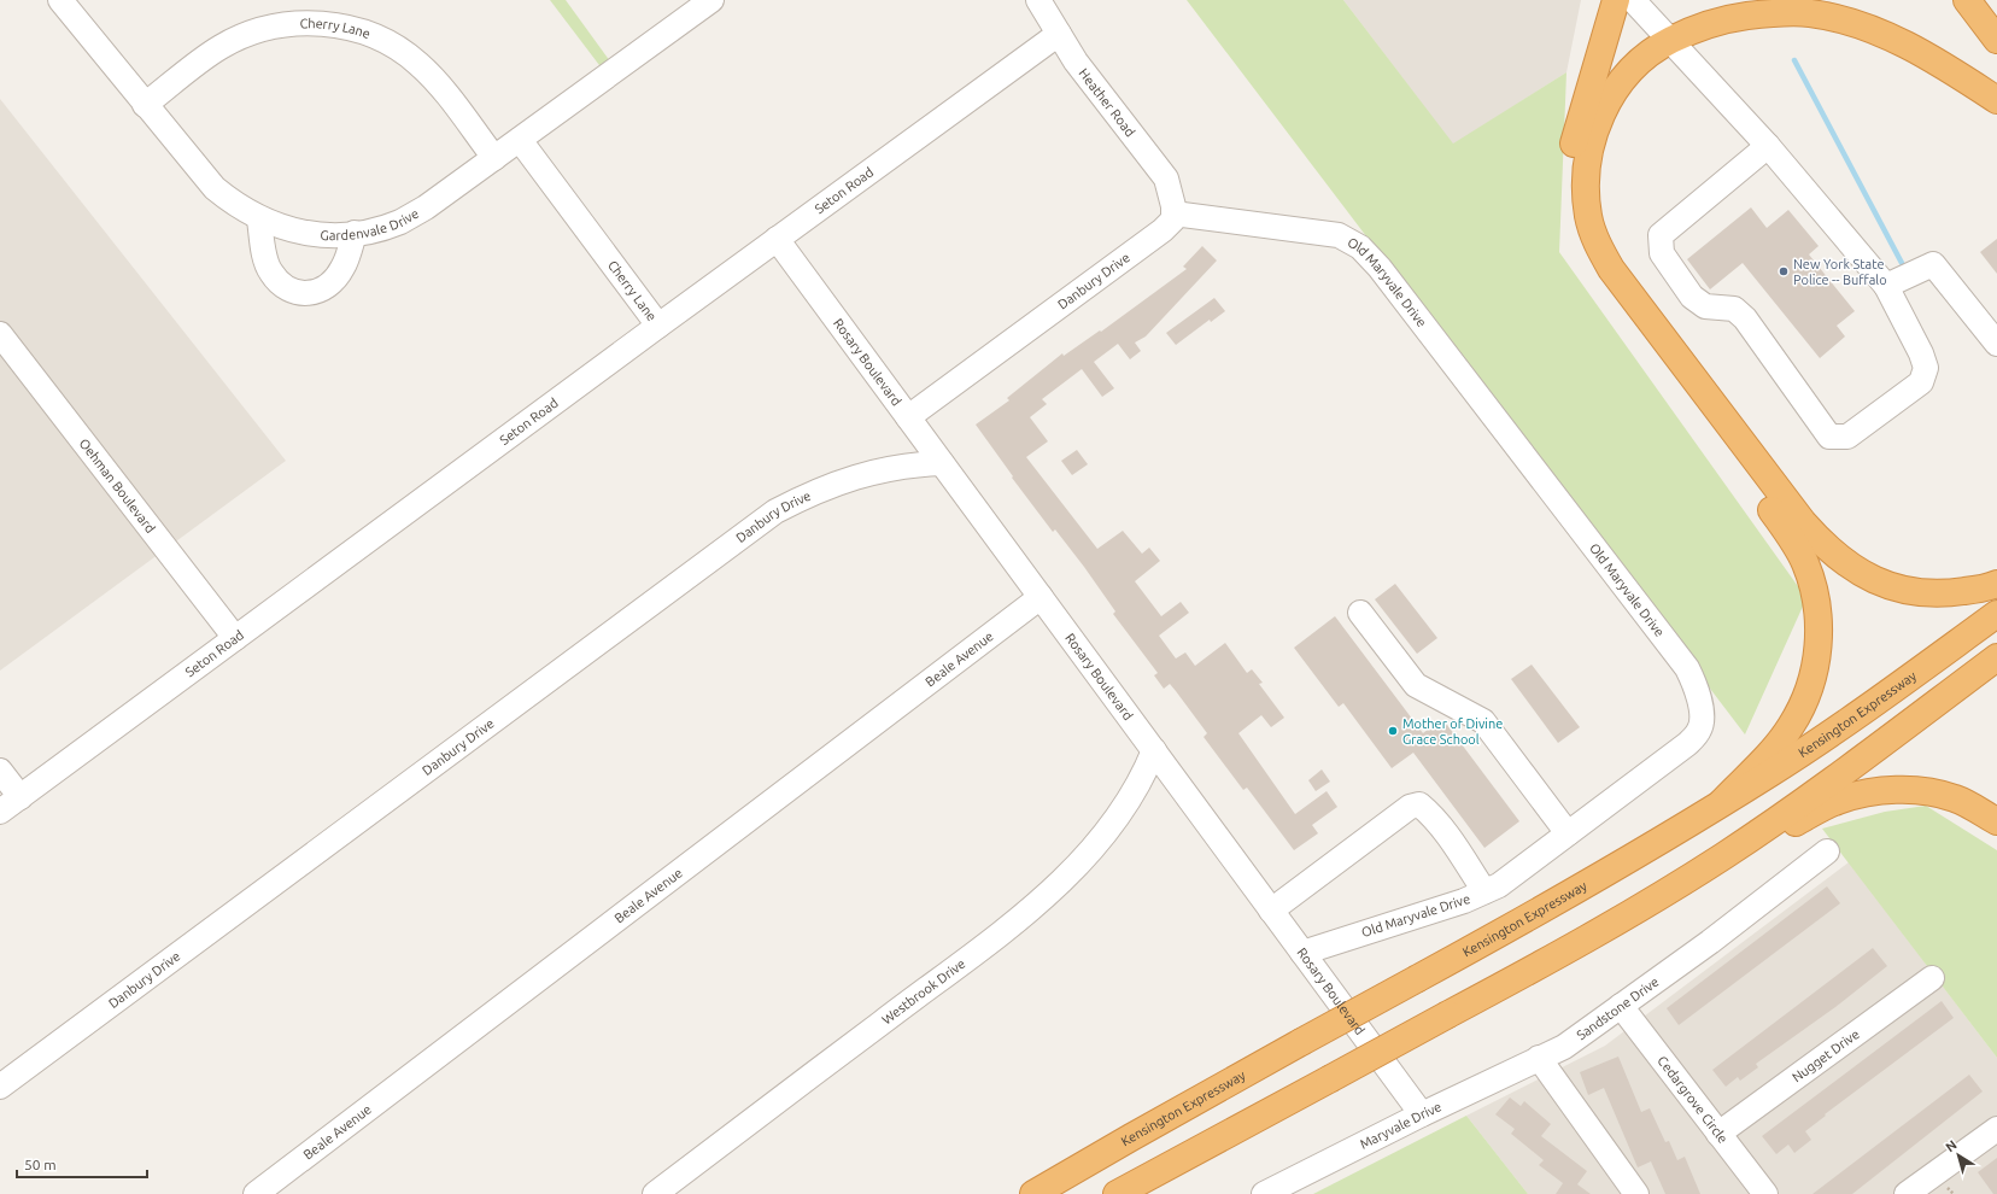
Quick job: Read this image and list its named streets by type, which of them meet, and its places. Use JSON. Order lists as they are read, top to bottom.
{
  "streets": {
    "highway": ["Kensington Expressway"],
    "street": [
      "Cherry Lane",
      "Heather Road",
      "Seton Road",
      "Gardenvale Drive",
      "Danbury Drive",
      "Old Maryvale Drive",
      "Rosary Boulevard",
      "Oehman Boulevard",
      "Beale Avenue",
      "Westbrook Drive",
      "Sandstone Drive",
      "Nugget Drive",
      "Cedargrove Circle",
      "Maryvale Drive"
    ]
  },
  "crossings": [
    ["Cherry Lane", "Seton Road"],
    ["Cherry Lane", "Gardenvale Drive"],
    ["Heather Road", "Seton Road"],
    ["Heather Road", "Danbury Drive"],
    ["Heather Road", "Old Maryvale Drive"],
    ["Seton Road", "Rosary Boulevard"],
    ["Seton Road", "Oehman Boulevard"],
    ["Danbury Drive", "Old Maryvale Drive"],
    ["Danbury Drive", "Rosary Boulevard"],
    ["Old Maryvale Drive", "Rosary Boulevard"],
    ["Rosary Boulevard", "Beale Avenue"],
    ["Rosary Boulevard", "Westbrook Drive"],
    ["Rosary Boulevard", "Maryvale Drive"],
    ["Sandstone Drive", "Cedargrove Circle"],
    ["Sandstone Drive", "Maryvale Drive"],
    ["Nugget Drive", "Cedargrove Circle"]
  ],
  "places": ["New York State Police -- Buffalo", "Mother of Divine Grace School"],
  "scale_bar": "50 m",
  "north": "top left"
}
